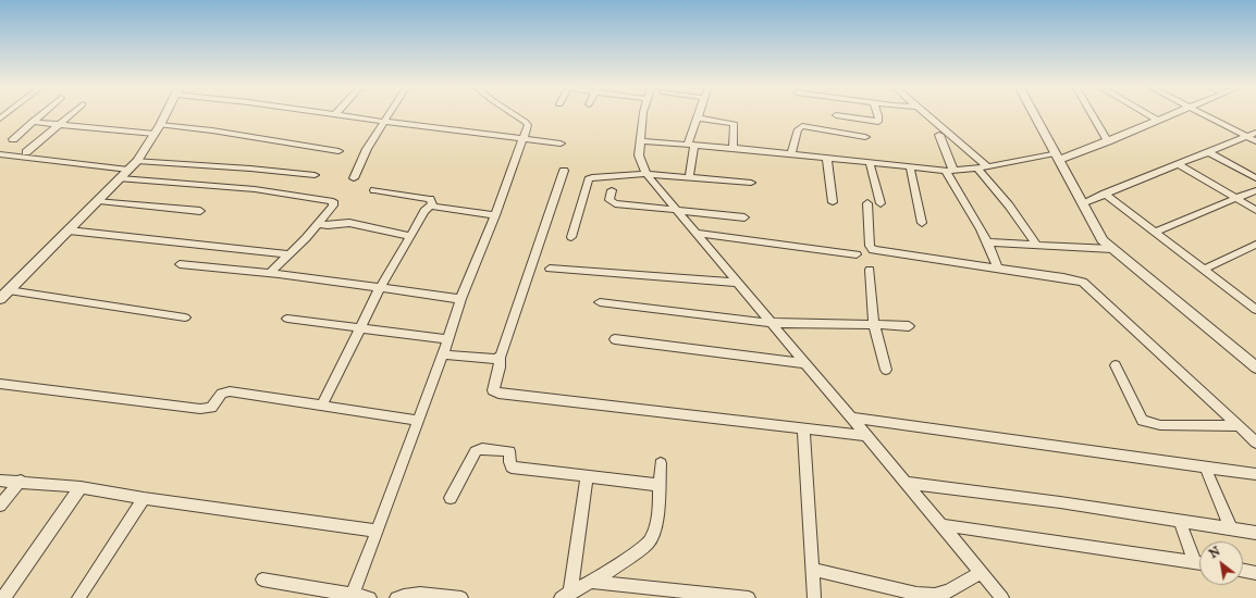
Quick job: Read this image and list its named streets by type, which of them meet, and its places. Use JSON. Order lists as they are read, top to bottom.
{
  "north": "top left"
}
